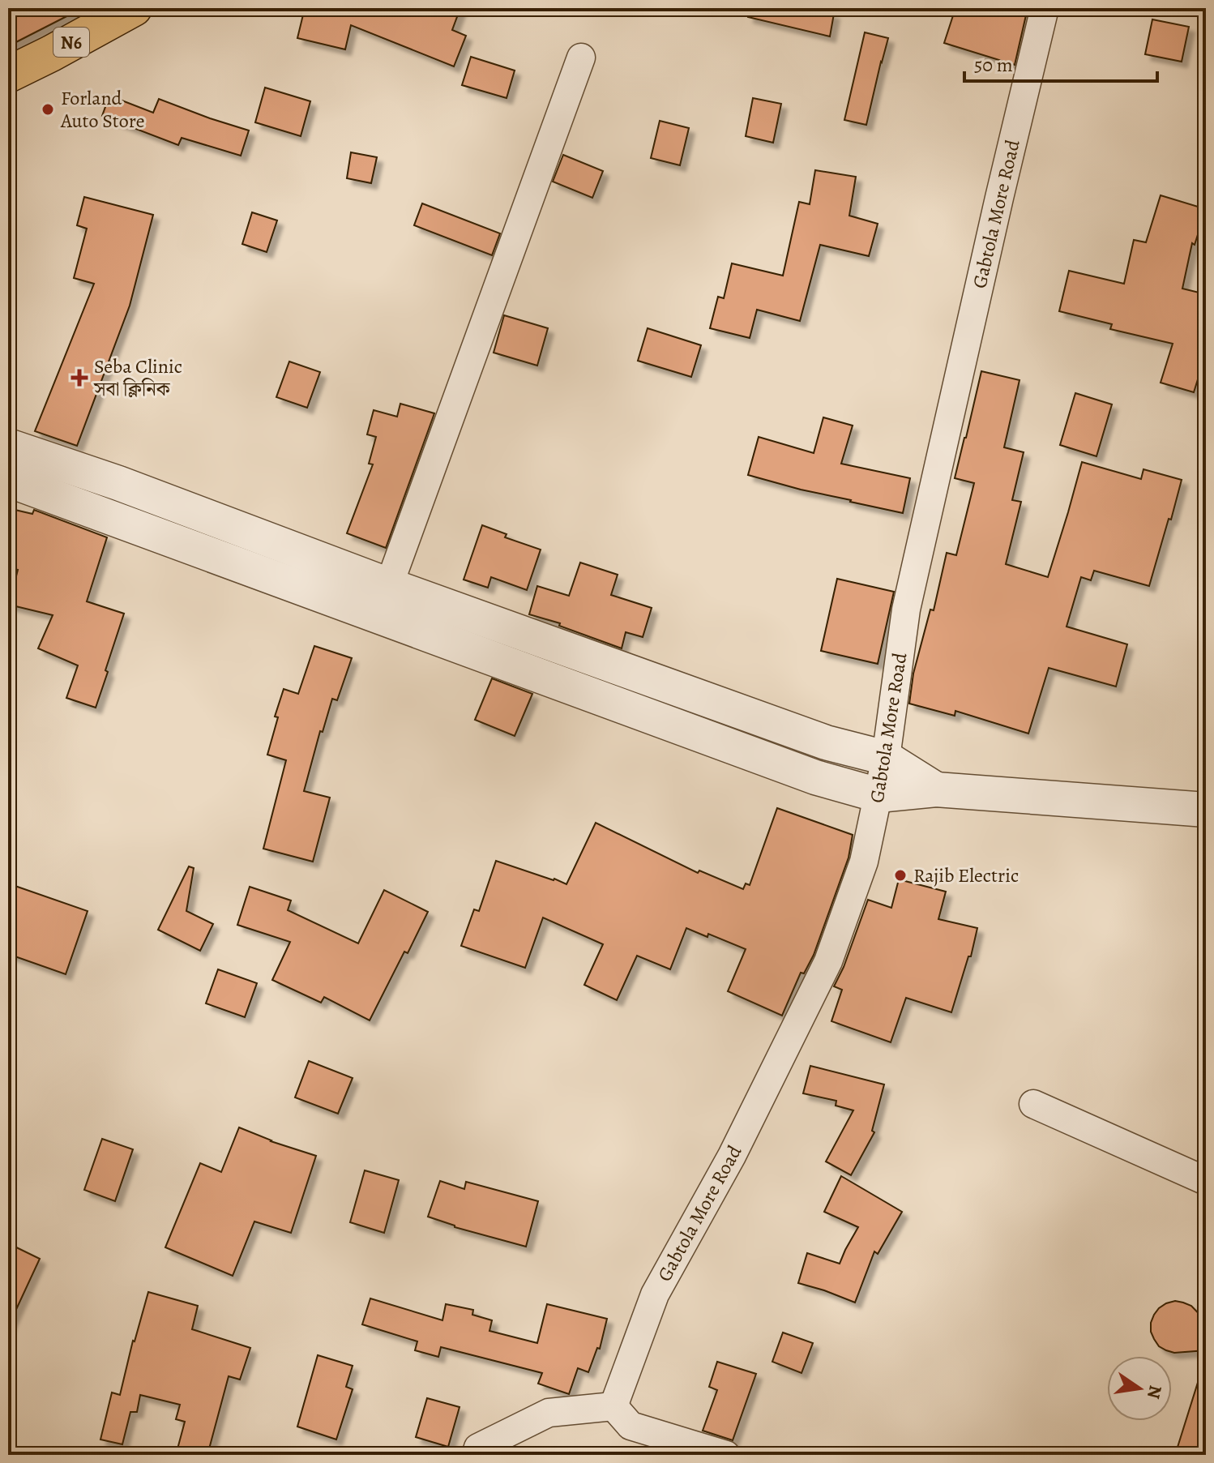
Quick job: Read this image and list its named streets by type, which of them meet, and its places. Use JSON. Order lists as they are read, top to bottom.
{
  "streets": {
    "highway": ["N6"],
    "street": ["Gabtola More Road"]
  },
  "places": {
    "other": ["Forland Auto Store", "Rajib Electric"],
    "health": ["Seba Clinic সবা ক্লিনিক"]
  },
  "scale_bar": "50 m",
  "north": "right"
}
